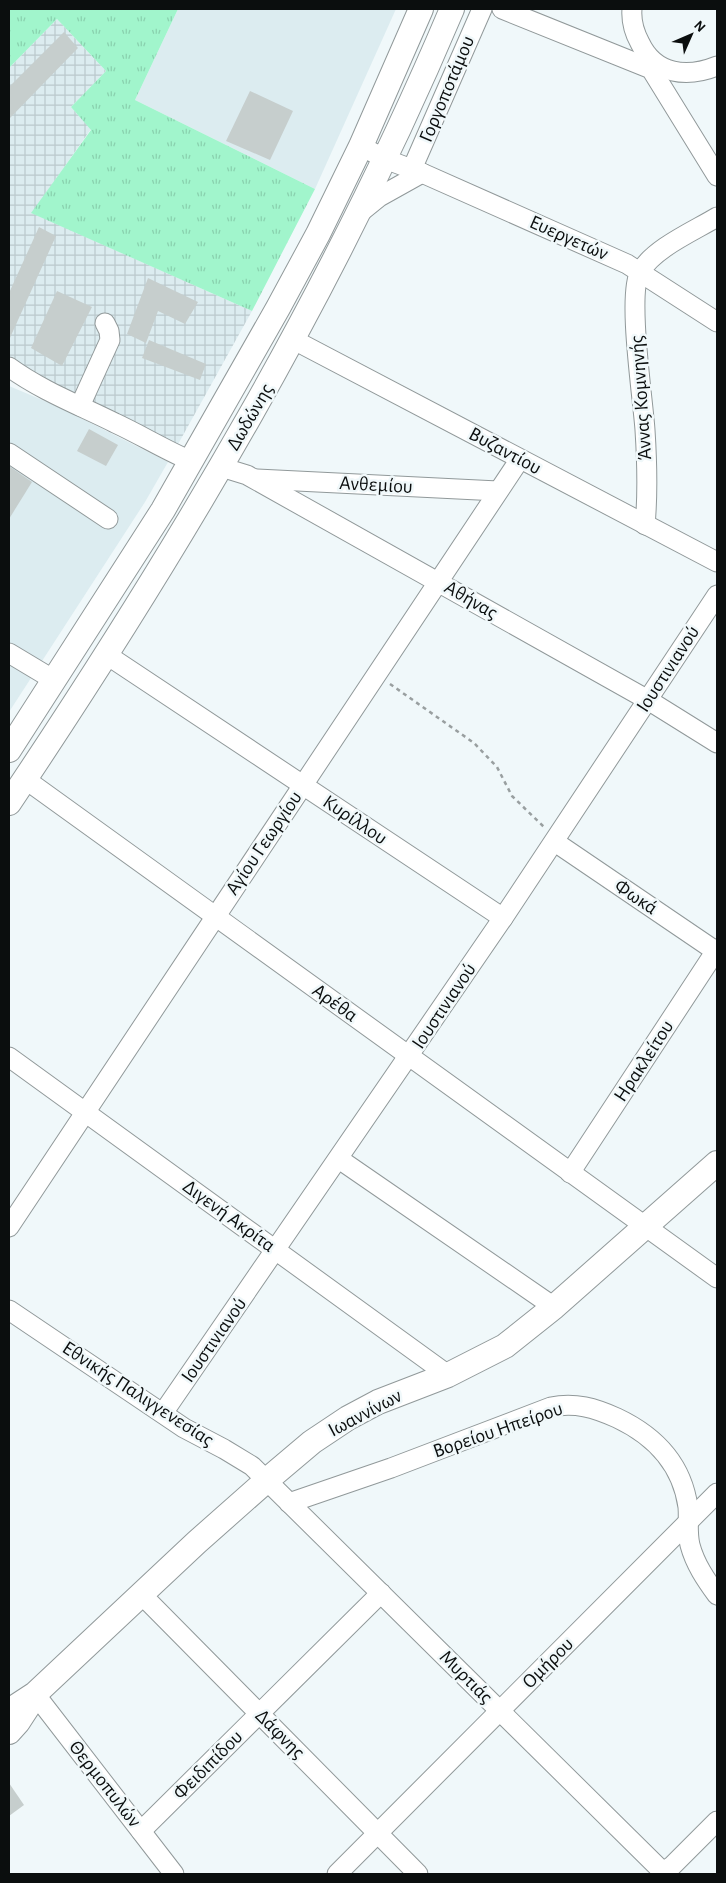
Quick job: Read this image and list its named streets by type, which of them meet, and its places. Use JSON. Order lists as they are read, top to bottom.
{
  "streets": {
    "main road": ["Δωδώνης", "Ιωαννίνων"],
    "street": [
      "Γοργοποτάμου",
      "Ευεργετών",
      "Άννας Κομνηνής",
      "Βυζαντίου",
      "Ανθεμίου",
      "Αθήνας",
      "Ιουστινιανού",
      "Κυρίλλου",
      "Αγίου Γεωργίου",
      "Φωκά",
      "Αρέθα",
      "Ηρακλείτου",
      "Διγενή Ακρίτα",
      "Εθνικής Παλιγγενεσίας",
      "Βορείου Ηπείρου",
      "Ομήρου",
      "Μυρτιάς",
      "Δάφνης",
      "Φειδιπίδου",
      "Θερμοπυλών"
    ]
  },
  "crossings": [
    ["Γοργοποτάμου", "Ευεργετών"],
    ["Ευεργετών", "Άννας Κομνηνής"],
    ["Ευεργετών", "Δωδώνης"],
    ["Άννας Κομνηνής", "Βυζαντίου"],
    ["Δωδώνης", "Βυζαντίου"],
    ["Δωδώνης", "Αθήνας"],
    ["Δωδώνης", "Κυρίλλου"],
    ["Δωδώνης", "Αρέθα"],
    ["Βυζαντίου", "Αγίου Γεωργίου"],
    ["Ανθεμίου", "Αθήνας"],
    ["Ανθεμίου", "Αγίου Γεωργίου"],
    ["Αθήνας", "Ιουστινιανού"],
    ["Αθήνας", "Αγίου Γεωργίου"],
    ["Ιουστινιανού", "Κυρίλλου"],
    ["Ιουστινιανού", "Φωκά"],
    ["Ιουστινιανού", "Αρέθα"],
    ["Ιουστινιανού", "Διγενή Ακρίτα"],
    ["Ιουστινιανού", "Εθνικής Παλιγγενεσίας"],
    ["Κυρίλλου", "Αγίου Γεωργίου"],
    ["Αγίου Γεωργίου", "Αρέθα"],
    ["Αγίου Γεωργίου", "Διγενή Ακρίτα"],
    ["Φωκά", "Ηρακλείτου"],
    ["Αρέθα", "Ηρακλείτου"],
    ["Αρέθα", "Ιωαννίνων"],
    ["Διγενή Ακρίτα", "Ιωαννίνων"],
    ["Εθνικής Παλιγγενεσίας", "Ιωαννίνων"],
    ["Εθνικής Παλιγγενεσίας", "Μυρτιάς"],
    ["Ιωαννίνων", "Μυρτιάς"],
    ["Ιωαννίνων", "Δάφνης"],
    ["Ιωαννίνων", "Θερμοπυλών"],
    ["Βορείου Ηπείρου", "Ομήρου"],
    ["Βορείου Ηπείρου", "Μυρτιάς"],
    ["Ομήρου", "Μυρτιάς"],
    ["Ομήρου", "Δάφνης"],
    ["Μυρτιάς", "Φειδιπίδου"],
    ["Δάφνης", "Φειδιπίδου"],
    ["Φειδιπίδου", "Θερμοπυλών"]
  ],
  "north": "top right"
}
